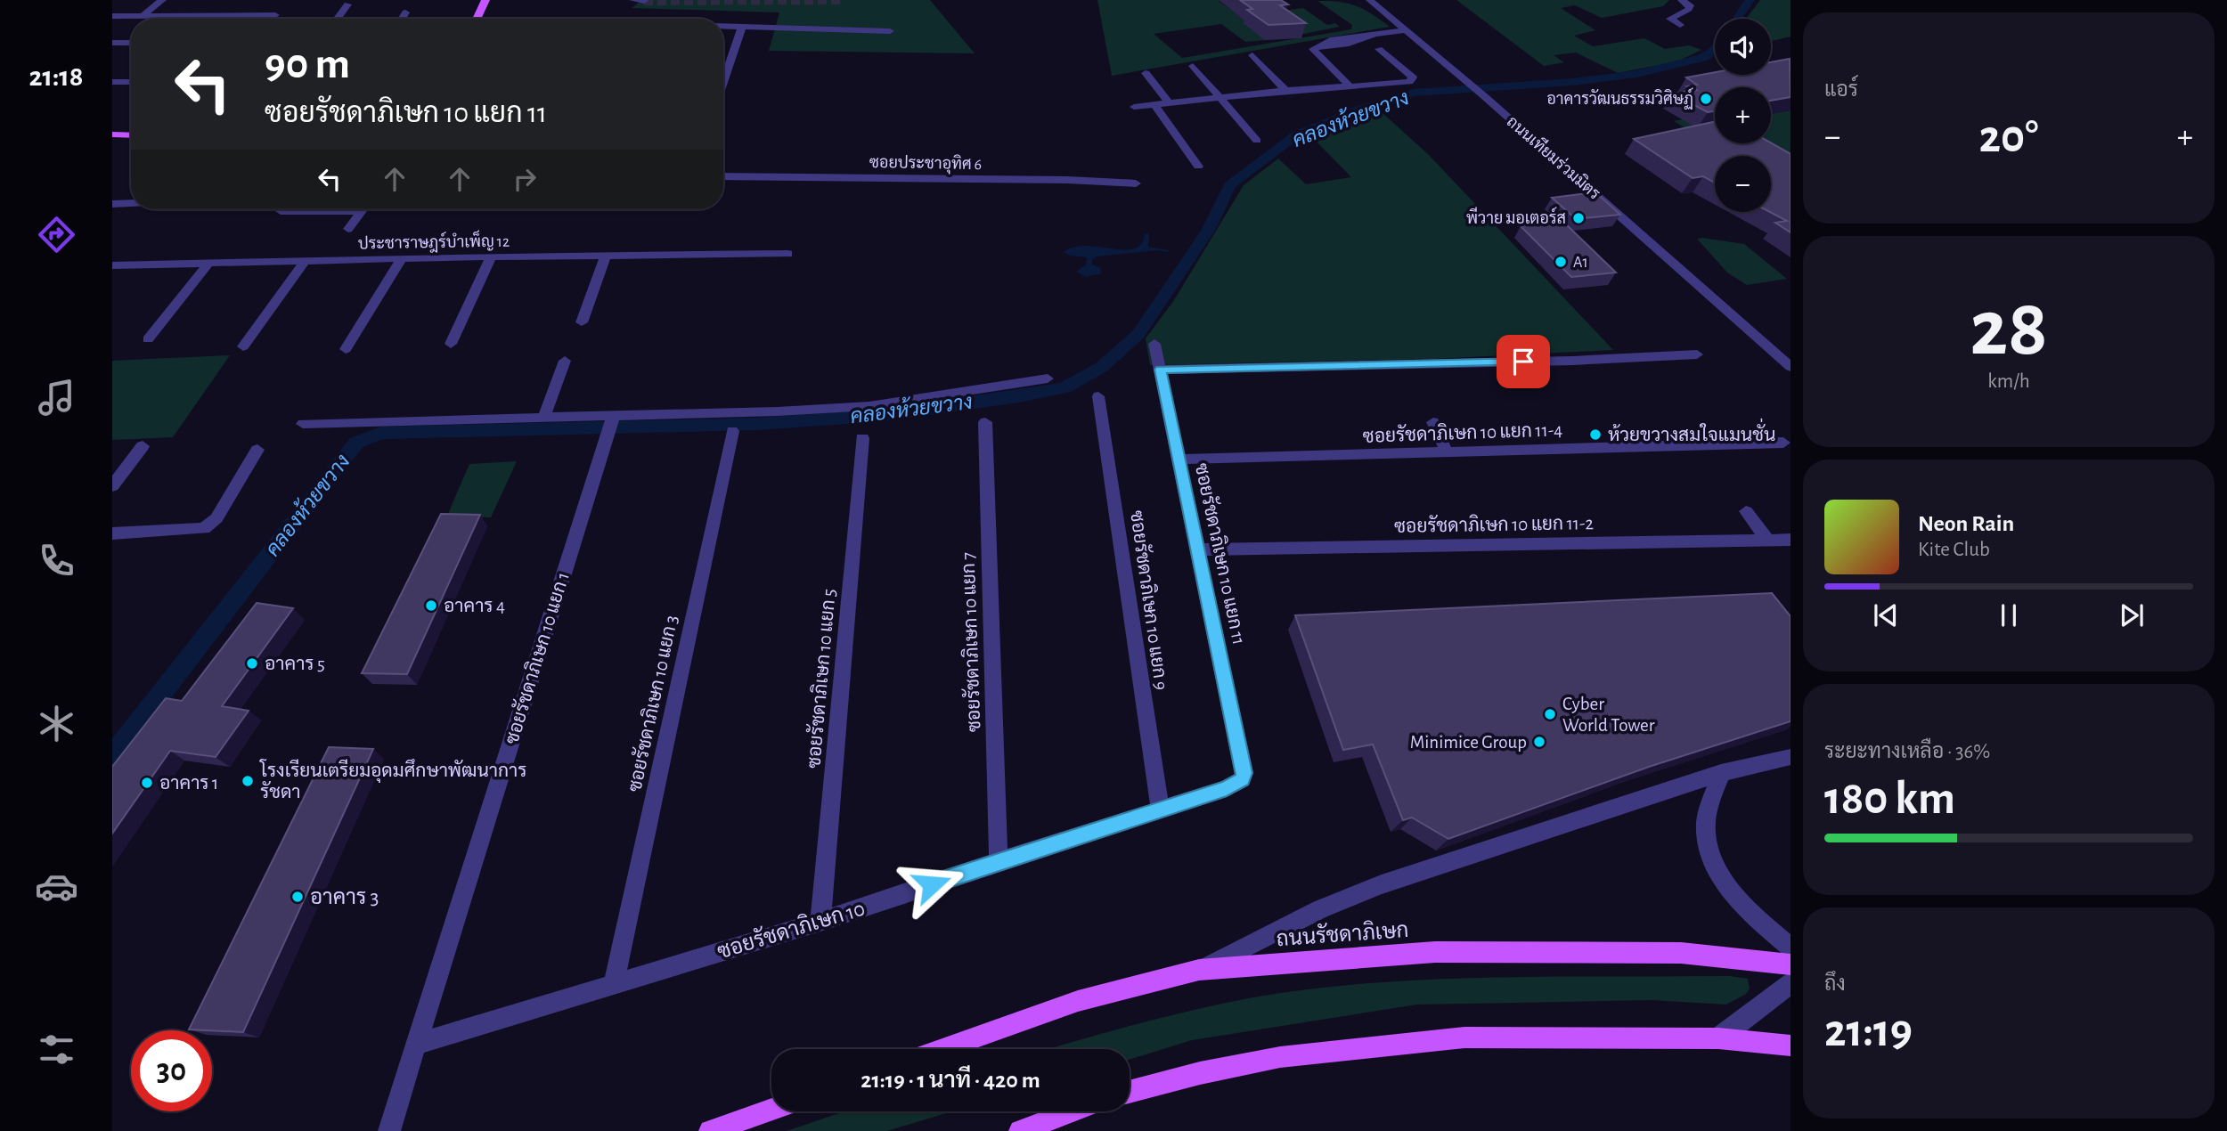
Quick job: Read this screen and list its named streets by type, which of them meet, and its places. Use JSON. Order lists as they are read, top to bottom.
{
  "streets": {
    "main road": ["ถนนรัชดาภิเษก"],
    "street": [
      "ถนนเทียมร่วมมิตร",
      "ซอยประชาอุทิศ 6",
      "ประชาราษฎร์บำเพ็ญ 12",
      "ซอยรัชดาภิเษก 10 แยก 11-4",
      "ซอยรัชดาภิเษก 10 แยก 11-2",
      "ซอยรัชดาภิเษก 10 แยก 11",
      "ซอยรัชดาภิเษก 10 แยก 9",
      "ซอยรัชดาภิเษก 10 แยก 7",
      "ซอยรัชดาภิเษก 10 แยก 1",
      "ซอยรัชดาภิเษก 10 แยก 5",
      "ซอยรัชดาภิเษก 10 แยก 3",
      "ซอยรัชดาภิเษก 10"
    ]
  },
  "crossings": [
    ["ซอยรัชดาภิเษก 10 แยก 11-4", "ซอยรัชดาภิเษก 10 แยก 11"],
    ["ซอยรัชดาภิเษก 10 แยก 11-2", "ซอยรัชดาภิเษก 10 แยก 11"],
    ["ซอยรัชดาภิเษก 10 แยก 11", "ซอยรัชดาภิเษก 10"],
    ["ซอยรัชดาภิเษก 10 แยก 9", "ซอยรัชดาภิเษก 10"],
    ["ซอยรัชดาภิเษก 10 แยก 7", "ซอยรัชดาภิเษก 10"],
    ["ซอยรัชดาภิเษก 10 แยก 1", "ซอยรัชดาภิเษก 10"],
    ["ซอยรัชดาภิเษก 10 แยก 5", "ซอยรัชดาภิเษก 10"],
    ["ซอยรัชดาภิเษก 10 แยก 3", "ซอยรัชดาภิเษก 10"]
  ],
  "water": ["คลองห้วยขวาง"],
  "places": [
    "อาคารวัฒนธรรมวิศิษฏ์",
    "พีวาย มอเตอร์ส",
    "A1",
    "ห้วยขวางสมใจแมนชั่น",
    "อาคาร 4",
    "อาคาร 5",
    "Cyber World Tower",
    "Minimice Group",
    "โรงเรียนเตรียมอุดมศึกษาพัฒนาการ รัชดา",
    "อาคาร 1",
    "อาคาร 3"
  ],
  "page": {
    "tabs": "21:18",
    "tile": [
      "แอร์",
      ["28", "km/h"],
      ["ระยะทางเหลือ · 36%", "180 km"],
      ["ถึง", "21:19"]
    ],
    "map_buttons": ["+", "−"],
    "turn": ["90 m", "ซอยรัชดาภิเษก 10 แยก 11"],
    "heat": ["−", "20°", "+"],
    "song": ["Neon Rain", "Kite Club"],
    "limit": "30",
    "trip": "21:19 · 1 นาที · 420 m"
  }
}
